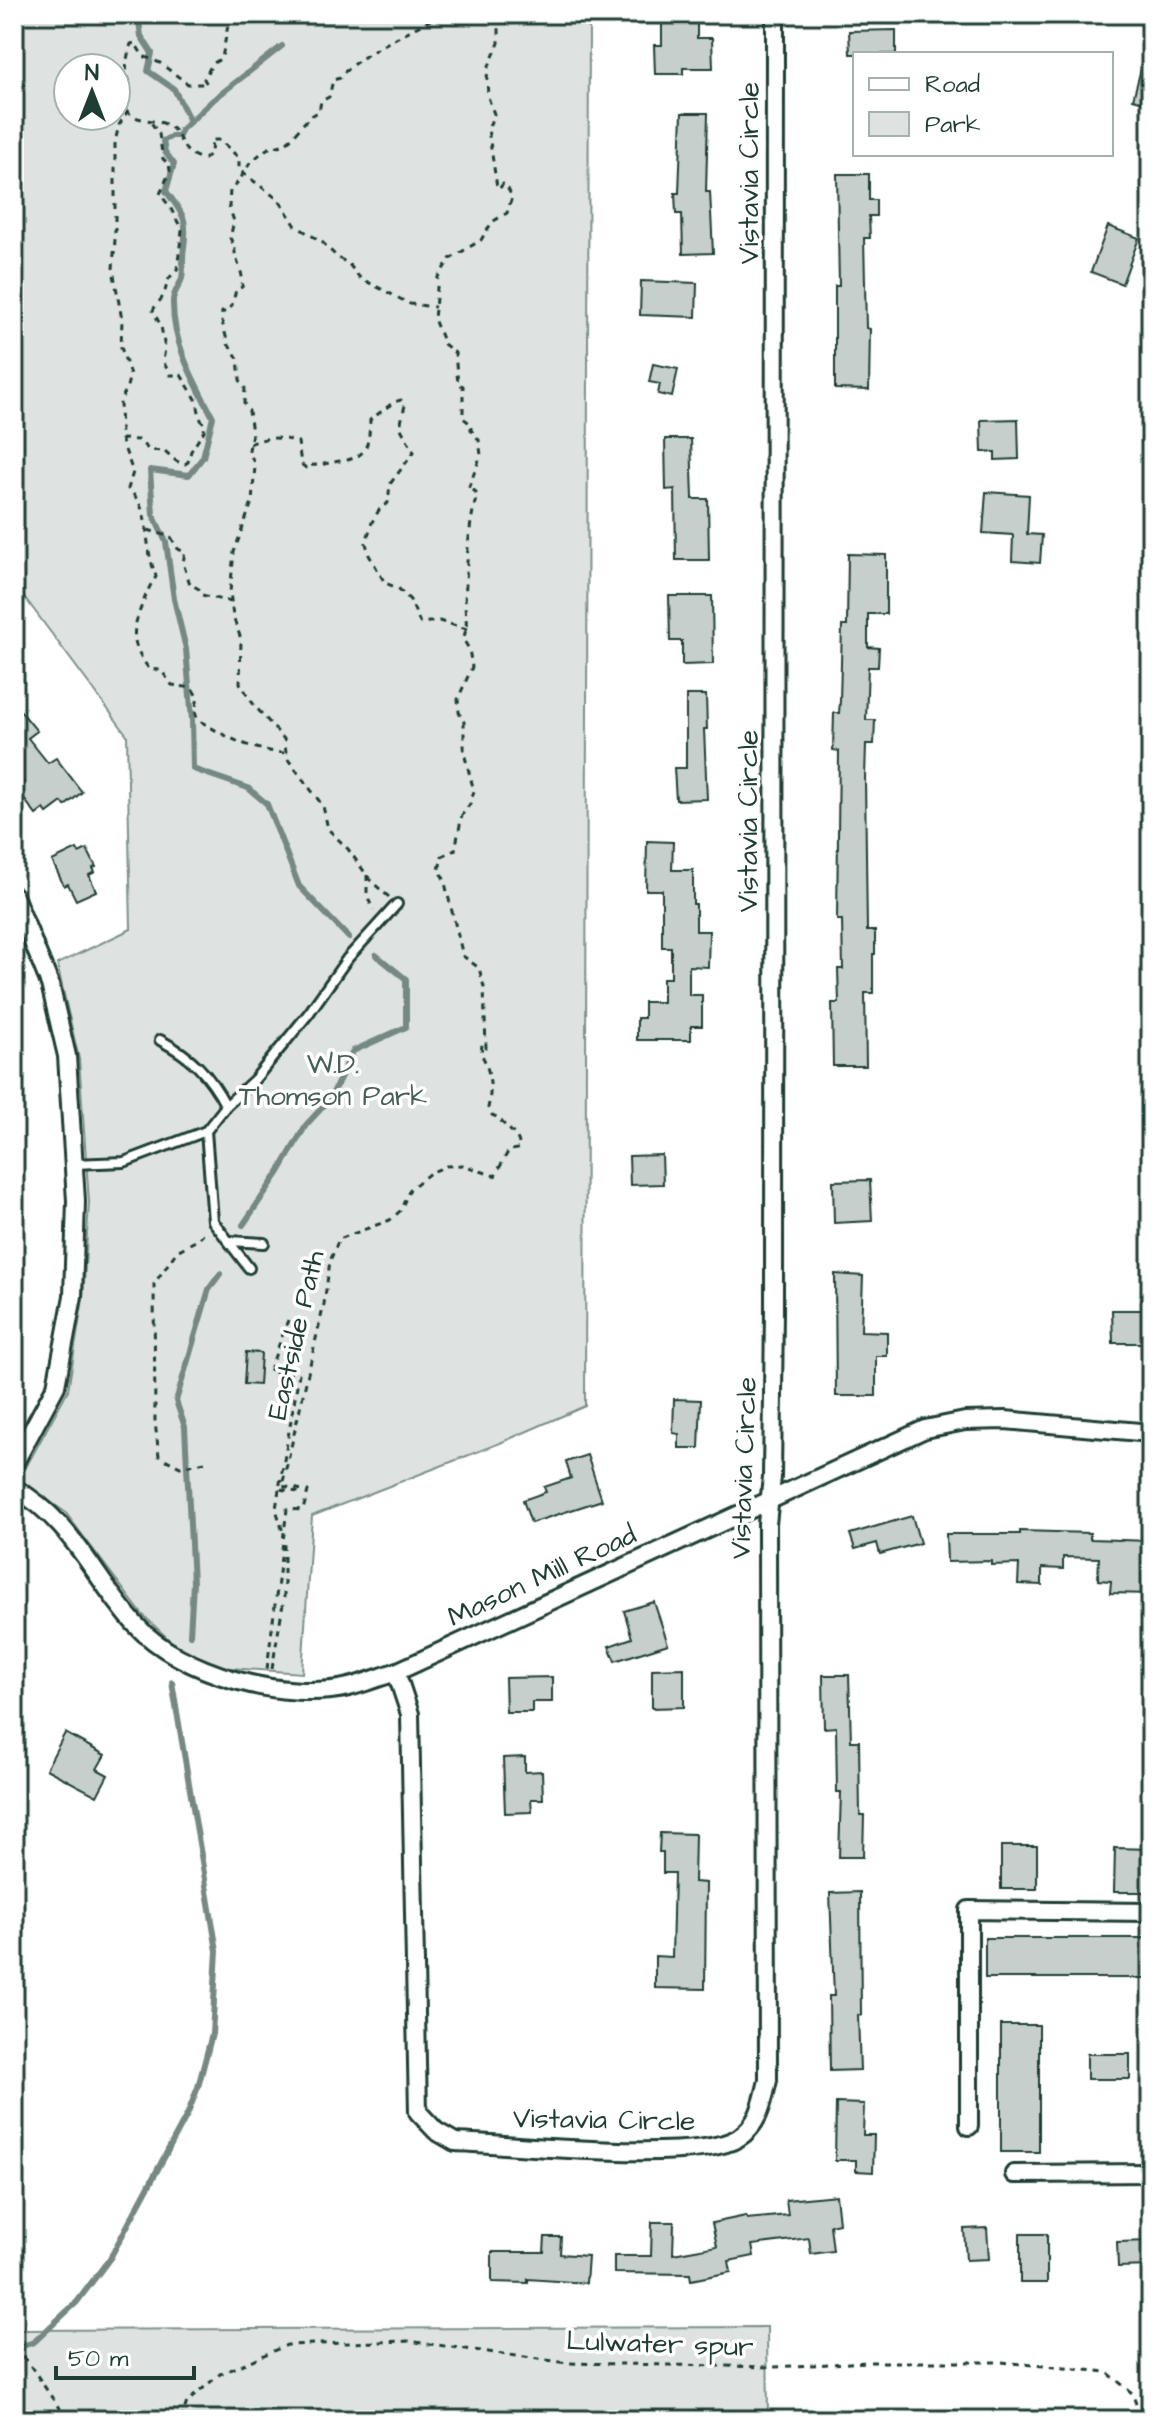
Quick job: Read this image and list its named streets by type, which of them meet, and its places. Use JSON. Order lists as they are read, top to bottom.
{
  "streets": {
    "street": ["Vistavia Circle", "Mason Mill Road"],
    "path": ["Eastside Path", "Lulwater spur"]
  },
  "crossings": [
    ["Vistavia Circle", "Mason Mill Road"]
  ],
  "parks": ["W.D. Thomson Park"],
  "legend": ["Road", "Park"],
  "scale_bar": "50 m",
  "north": "top"
}
